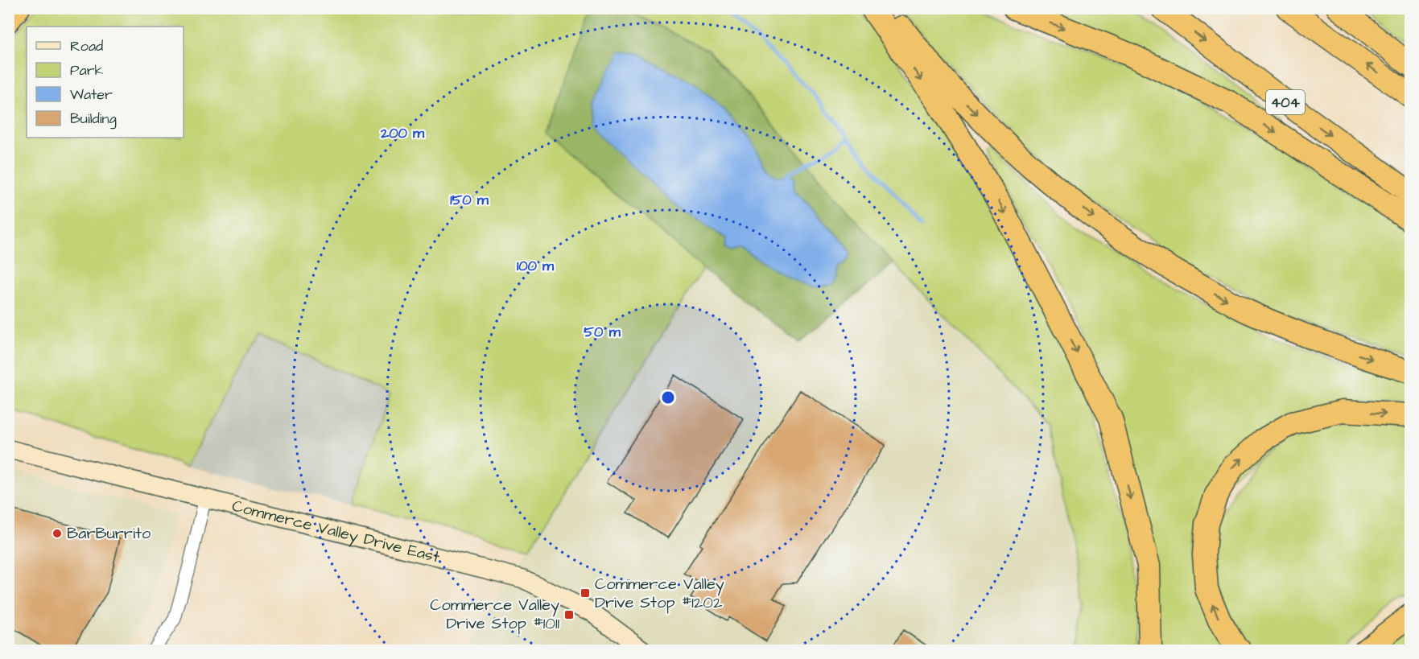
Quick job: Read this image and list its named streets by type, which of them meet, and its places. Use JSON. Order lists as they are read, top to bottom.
{
  "streets": {
    "highway": ["404"],
    "street": ["Commerce Valley Drive East"]
  },
  "places": {
    "other": ["BarBurrito"],
    "transit": ["Commerce Valley Drive Stop #1202", "Commerce Valley Drive Stop #1011"]
  },
  "legend": [
    "Road",
    "Park",
    "Water",
    "Building"
  ],
  "rings": [
    "200 m",
    "150 m",
    "100 m",
    "50 m"
  ]
}
